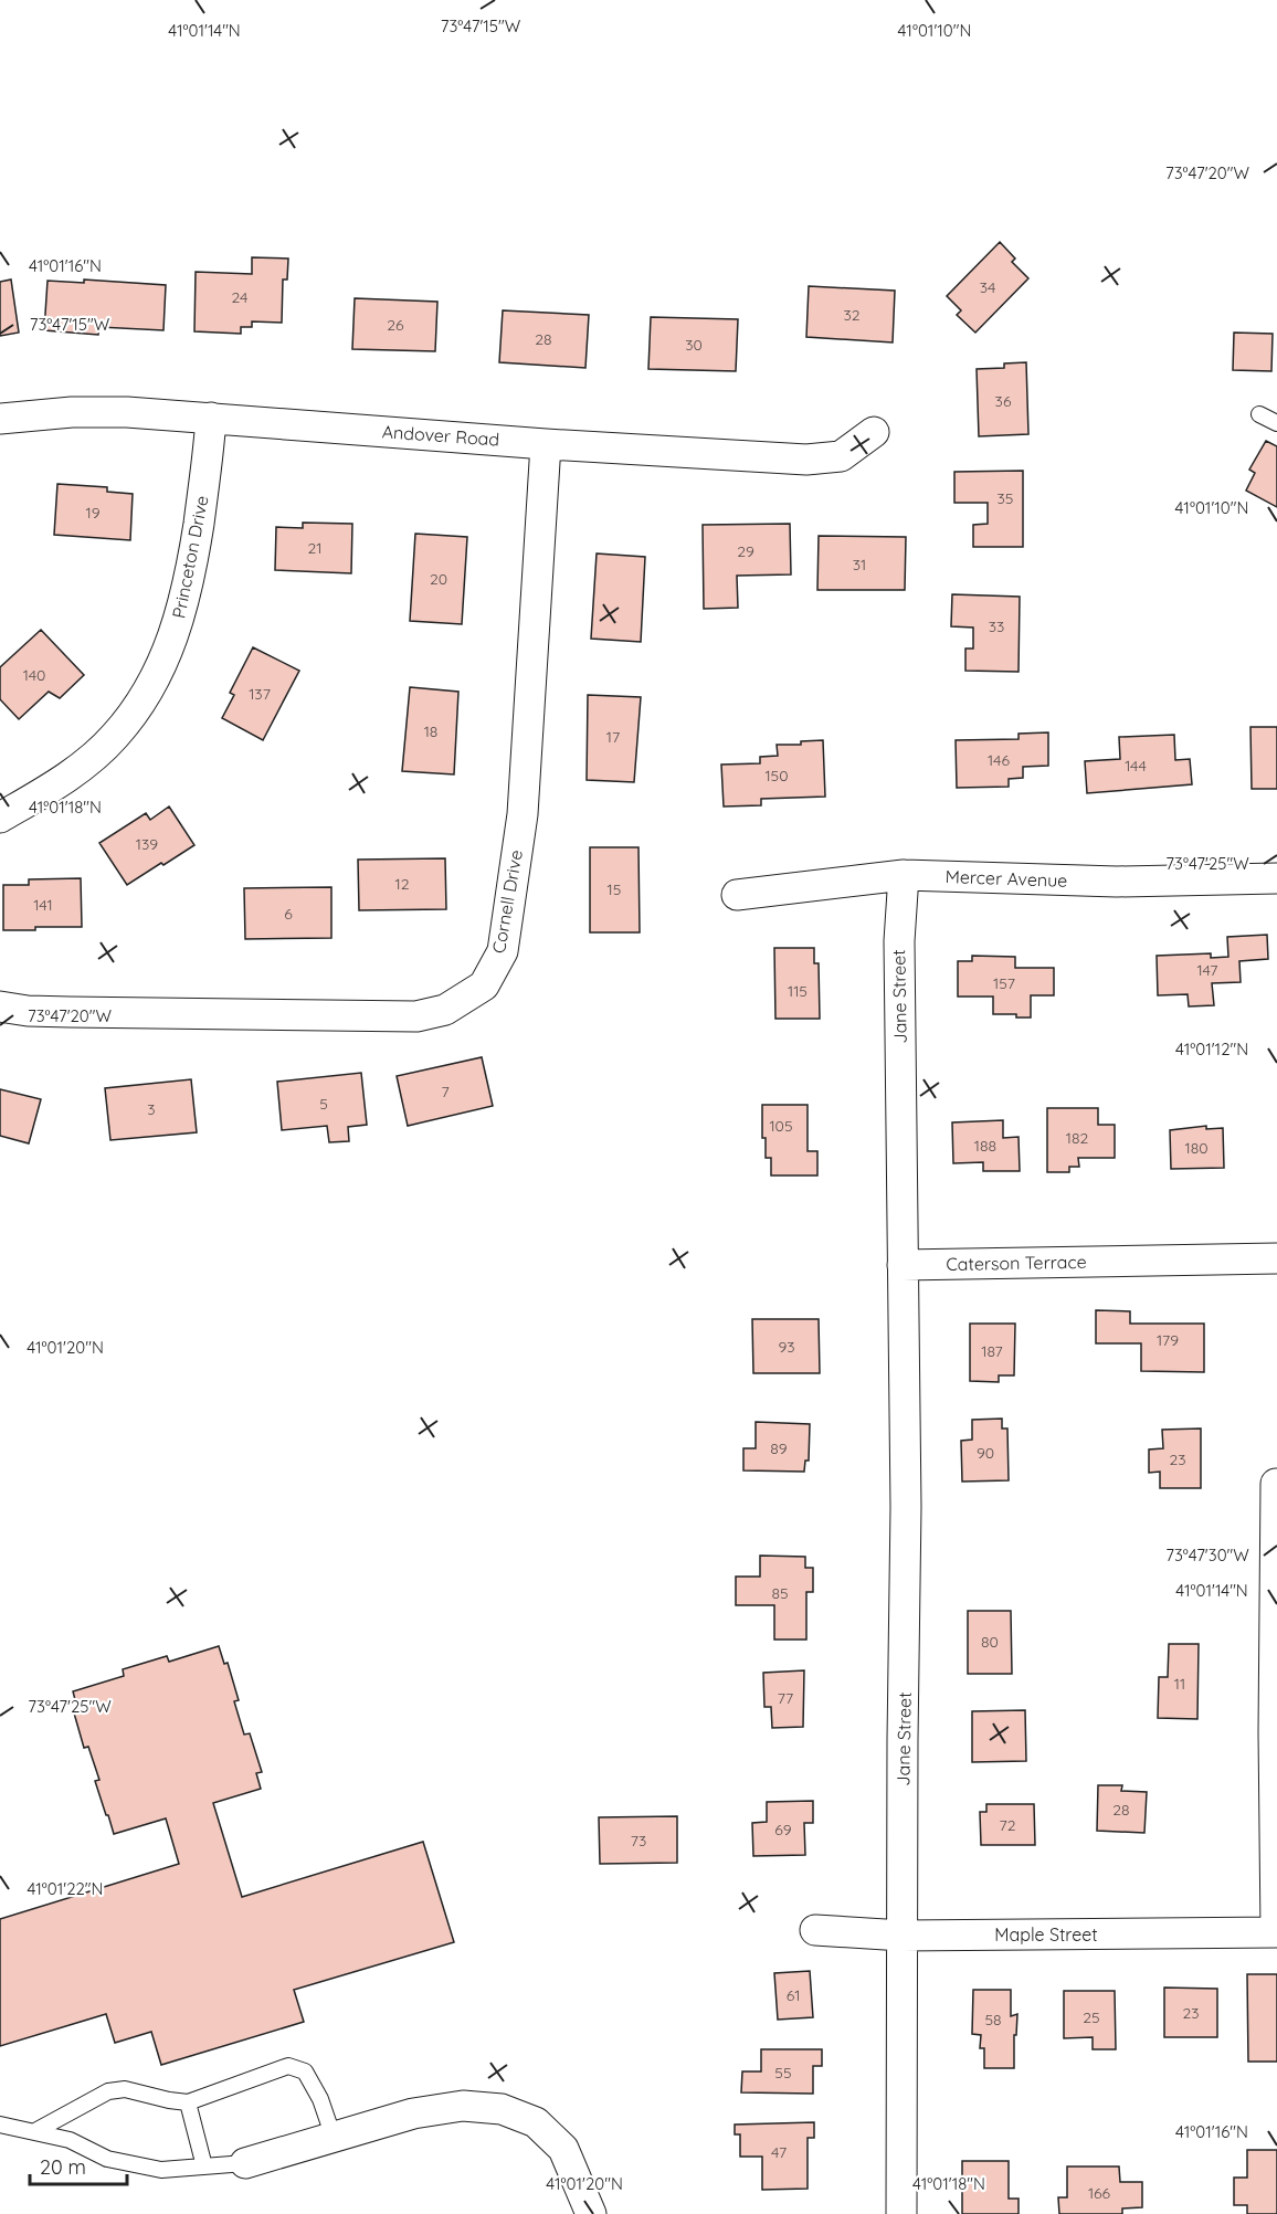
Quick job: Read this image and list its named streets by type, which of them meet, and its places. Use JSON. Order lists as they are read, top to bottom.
{
  "streets": {
    "street": [
      "Andover Road",
      "Princeton Drive",
      "Mercer Avenue",
      "Cornell Drive",
      "Jane Street",
      "Caterson Terrace",
      "Maple Street"
    ]
  },
  "crossings": [
    ["Andover Road", "Princeton Drive"],
    ["Andover Road", "Cornell Drive"],
    ["Mercer Avenue", "Jane Street"],
    ["Jane Street", "Caterson Terrace"],
    ["Jane Street", "Maple Street"]
  ],
  "house_numbers": [
    "34",
    "24",
    "32",
    "26",
    "28",
    "30",
    "36",
    "35",
    "19",
    "21",
    "29",
    "31",
    "20",
    "33",
    "140",
    "137",
    "18",
    "17",
    "146",
    "144",
    "150",
    "139",
    "12",
    "15",
    "141",
    "6",
    "147",
    "157",
    "115",
    "7",
    "5",
    "3",
    "105",
    "182",
    "188",
    "180",
    "179",
    "93",
    "187",
    "89",
    "90",
    "23",
    "85",
    "80",
    "11",
    "77",
    "28",
    "72",
    "69",
    "73",
    "61",
    "23",
    "25",
    "58",
    "55",
    "47",
    "166"
  ],
  "scale_bar": "20 m",
  "coordinates": [
    "73°47'15\"W",
    "41°01'14\"N",
    "41°01'10\"N",
    "73°47'20\"W",
    "41°01'16\"N",
    "41°01'18\"N",
    "73°47'25\"W",
    "41°01'12\"N",
    "41°01'20\"N",
    "73°47'30\"W",
    "41°01'22\"N"
  ]
}
